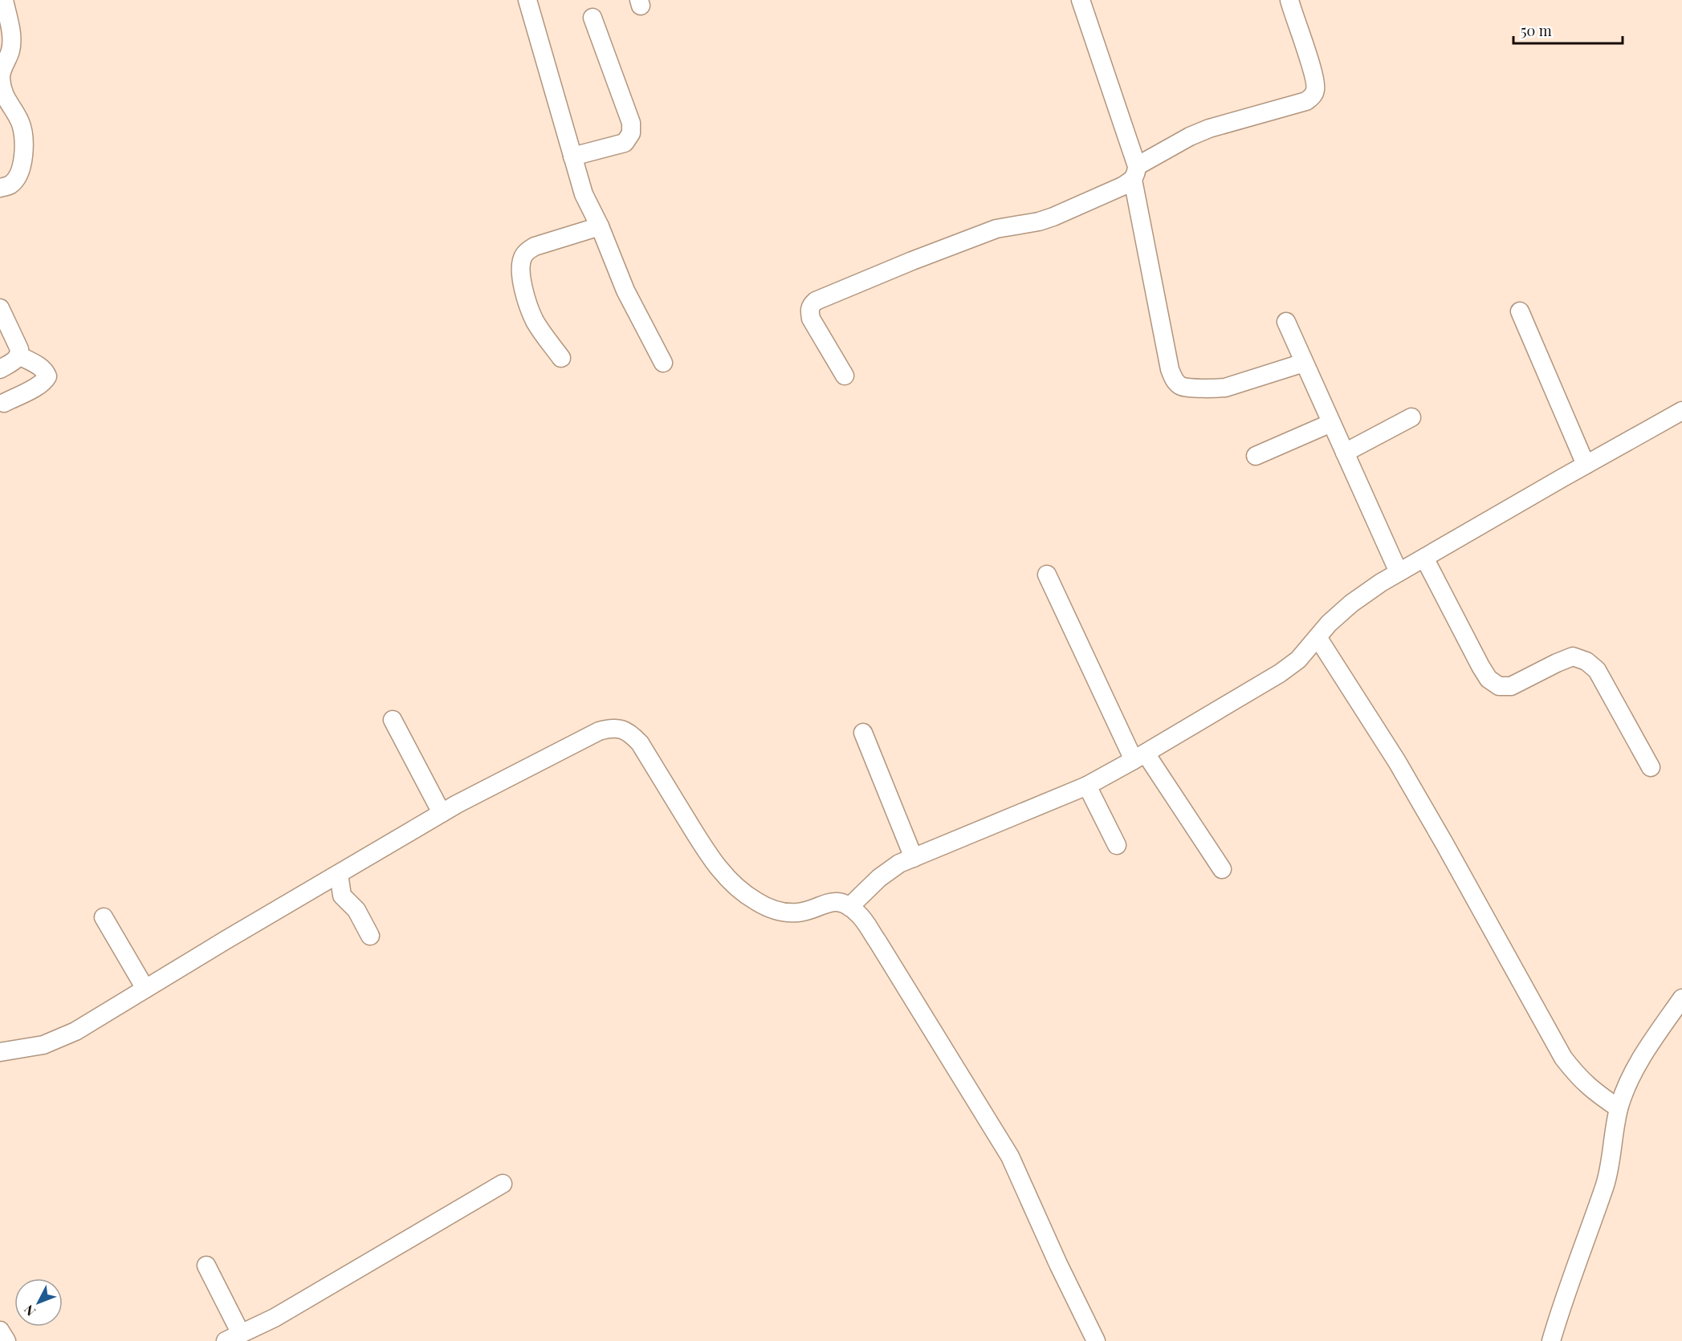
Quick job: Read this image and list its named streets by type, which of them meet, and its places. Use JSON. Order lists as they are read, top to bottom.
{
  "scale_bar": "50 m",
  "north": "bottom left"
}
